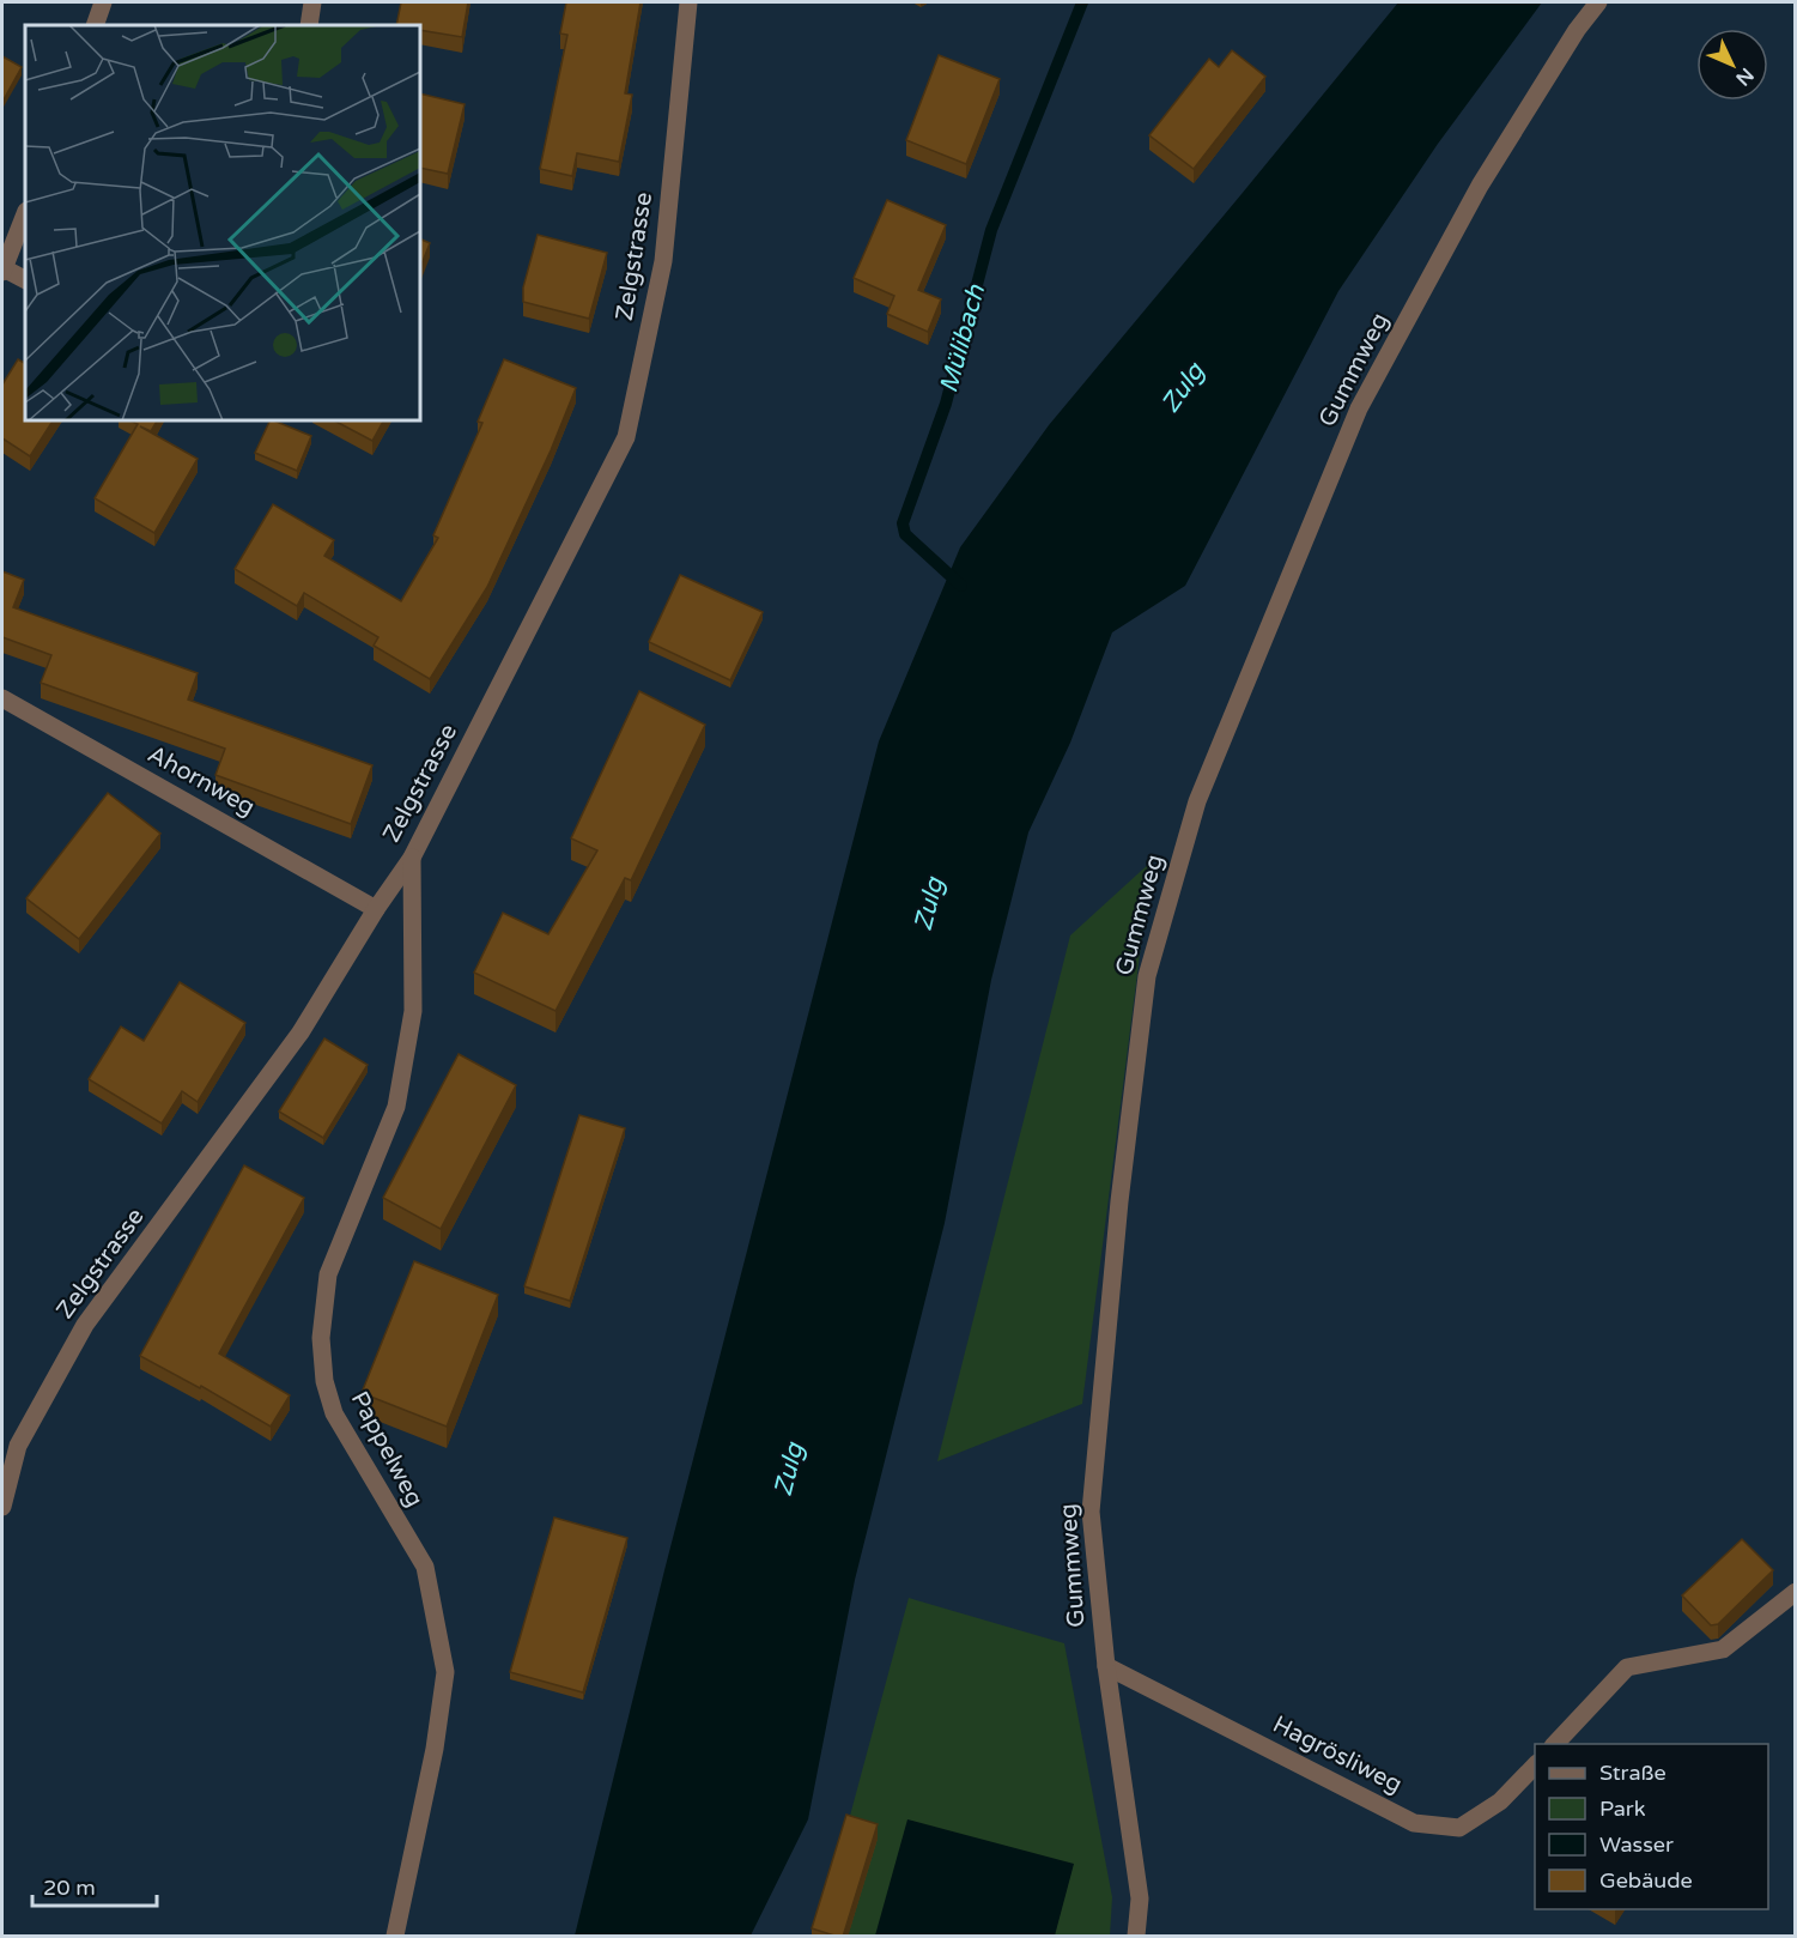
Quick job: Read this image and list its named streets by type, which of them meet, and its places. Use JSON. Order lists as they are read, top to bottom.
{
  "streets": {
    "street": [
      "Zelgstrasse",
      "Gummweg",
      "Ahornweg",
      "Pappelweg",
      "Hagrösliweg"
    ]
  },
  "crossings": [
    ["Zelgstrasse", "Ahornweg"],
    ["Zelgstrasse", "Pappelweg"],
    ["Gummweg", "Hagrösliweg"]
  ],
  "water": ["Mülibach", "Zulg"],
  "legend": [
    "Straße",
    "Park",
    "Wasser",
    "Gebäude"
  ],
  "scale_bar": "20 m",
  "north": "bottom right"
}
